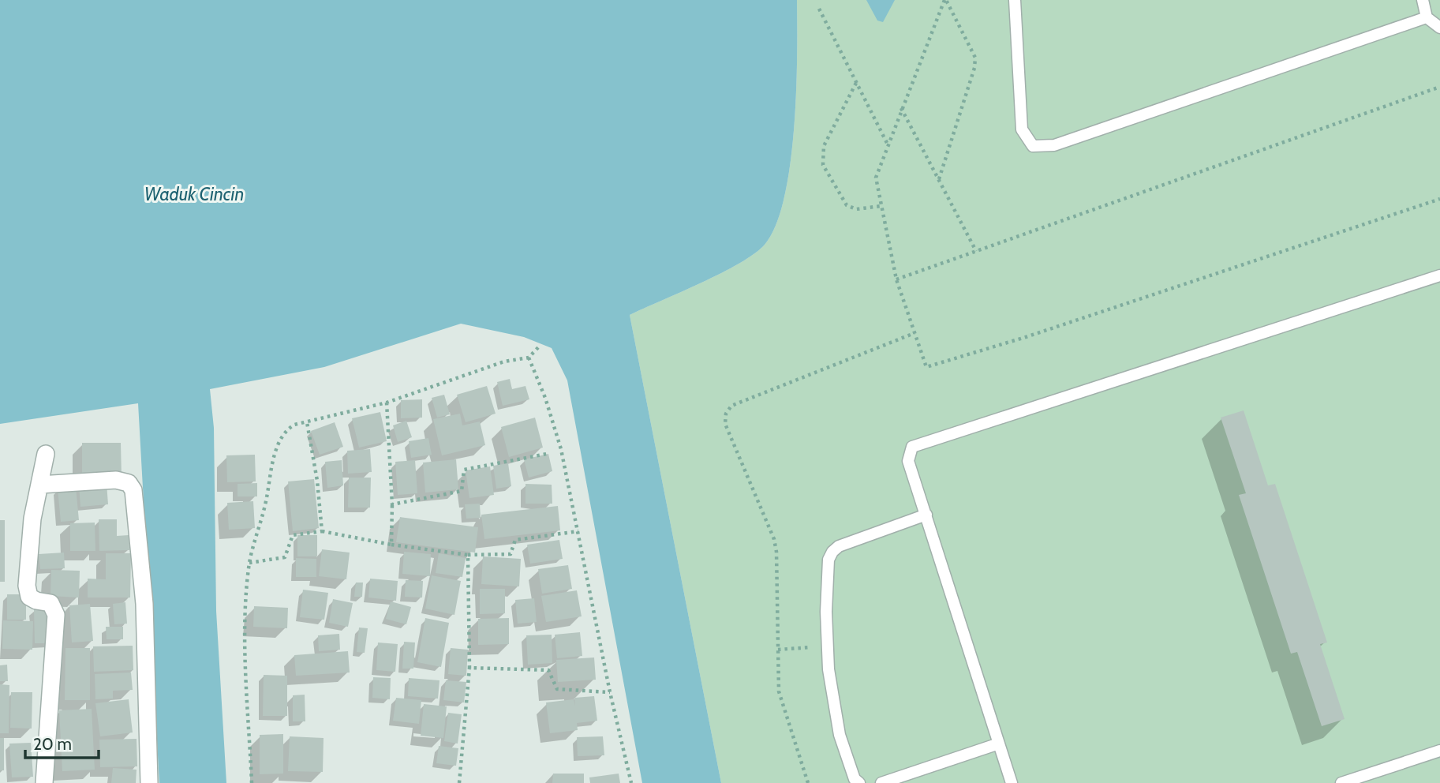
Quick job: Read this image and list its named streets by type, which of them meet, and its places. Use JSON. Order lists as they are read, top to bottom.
{
  "water": ["Waduk Cincin"],
  "scale_bar": "20 m"
}
